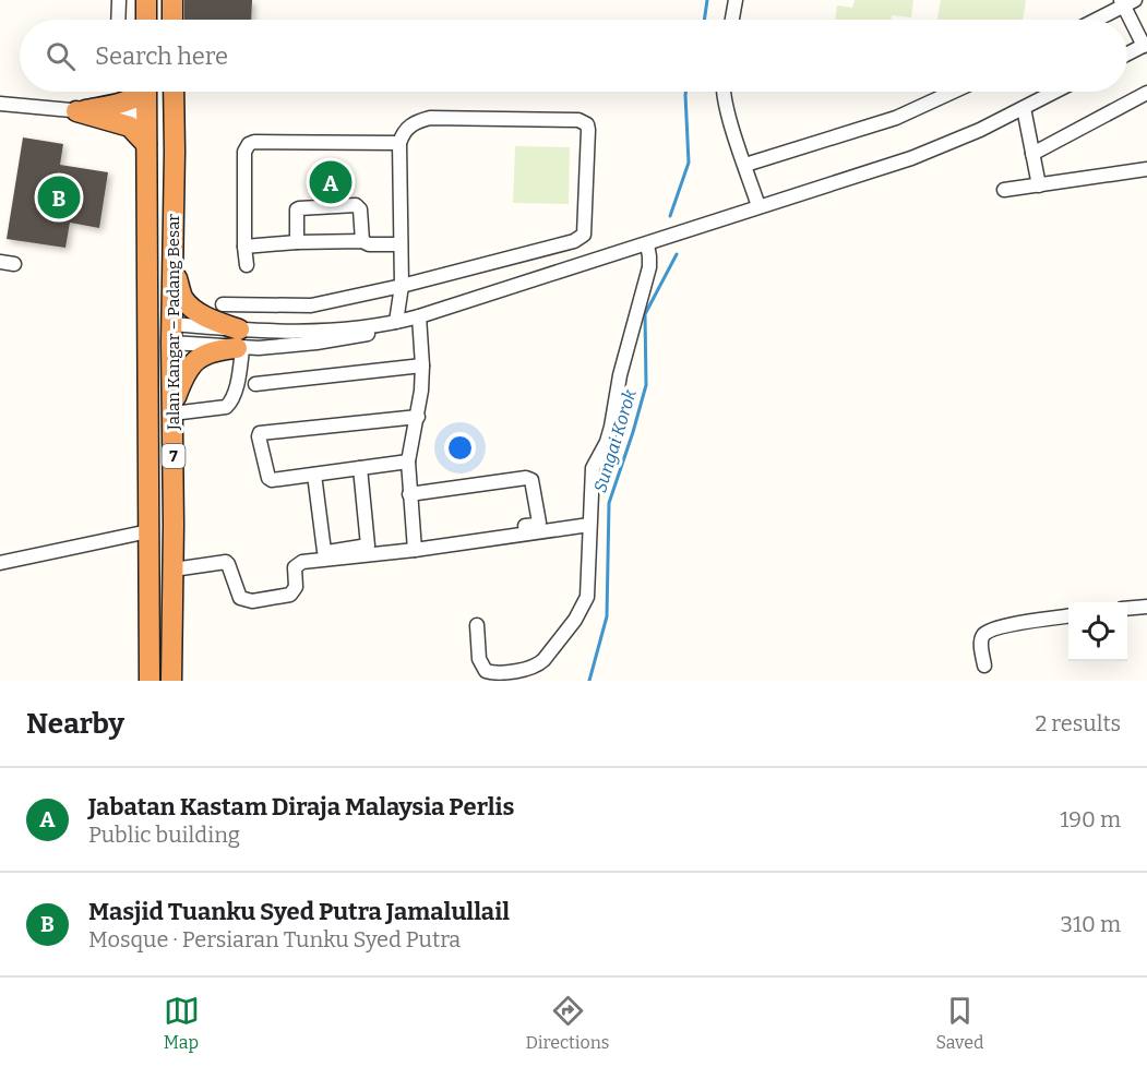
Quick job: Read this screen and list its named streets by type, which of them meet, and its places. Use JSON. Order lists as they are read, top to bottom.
{
  "streets": {
    "highway": ["Jalan Kangar – Padang Besar", "7"]
  },
  "water": ["Sungai Korok"],
  "page": {
    "search": "Search here",
    "pins": ["A", "B"],
    "heading": ["Nearby", "2 results"],
    "list": [
      {
        "mark": "A",
        "name": "Jabatan Kastam Diraja Malaysia Perlis",
        "note": "Public building",
        "value": "190 m"
      },
      {
        "mark": "B",
        "name": "Masjid Tuanku Syed Putra Jamalullail",
        "note": "Mosque · Persiaran Tunku Syed Putra",
        "value": "310 m"
      }
    ],
    "nav": ["Map", "Directions", "Saved"]
  }
}
